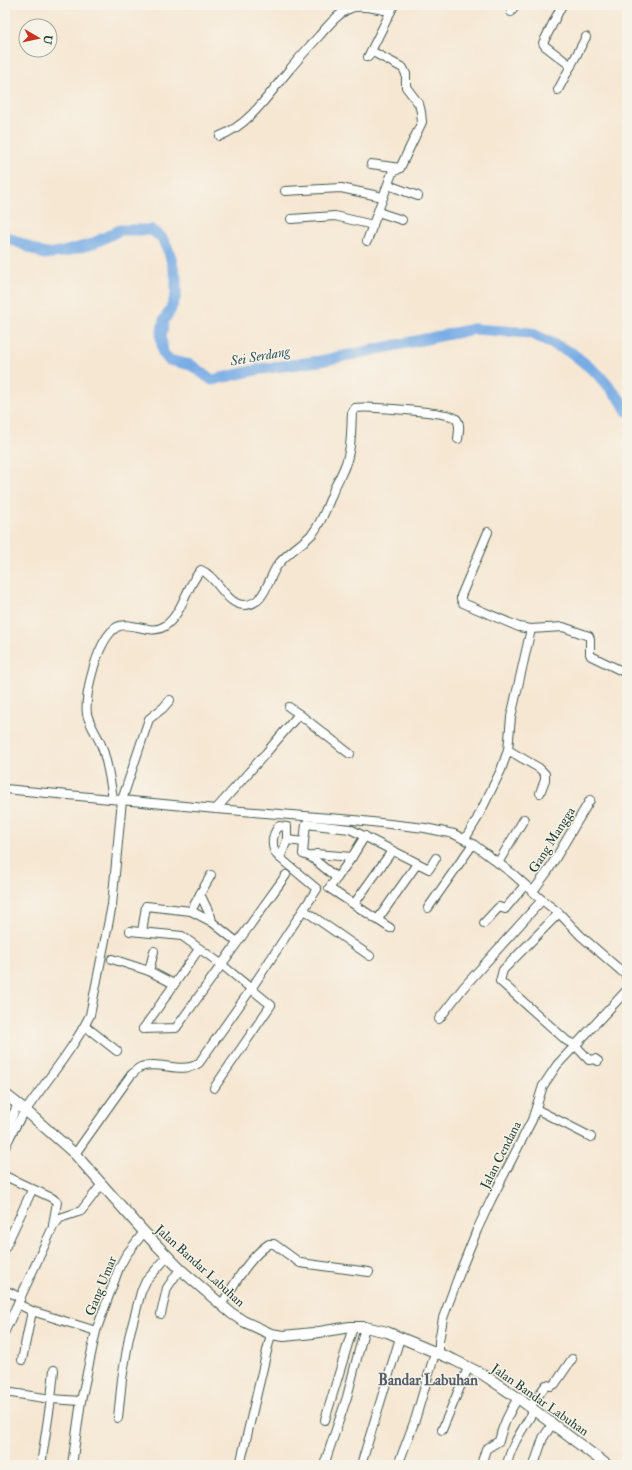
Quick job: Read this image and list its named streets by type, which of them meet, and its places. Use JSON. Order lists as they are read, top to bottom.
{
  "streets": {
    "main road": ["Jalan Bandar Labuhan"],
    "street": ["Gang Mangga", "Jalan Cendana", "Gang Umar"]
  },
  "crossings": [
    ["Jalan Cendana", "Jalan Bandar Labuhan"],
    ["Jalan Bandar Labuhan", "Gang Umar"]
  ],
  "districts": ["Bandar Labuhan"],
  "water": ["Sei Serdang"],
  "north": "right"
}
